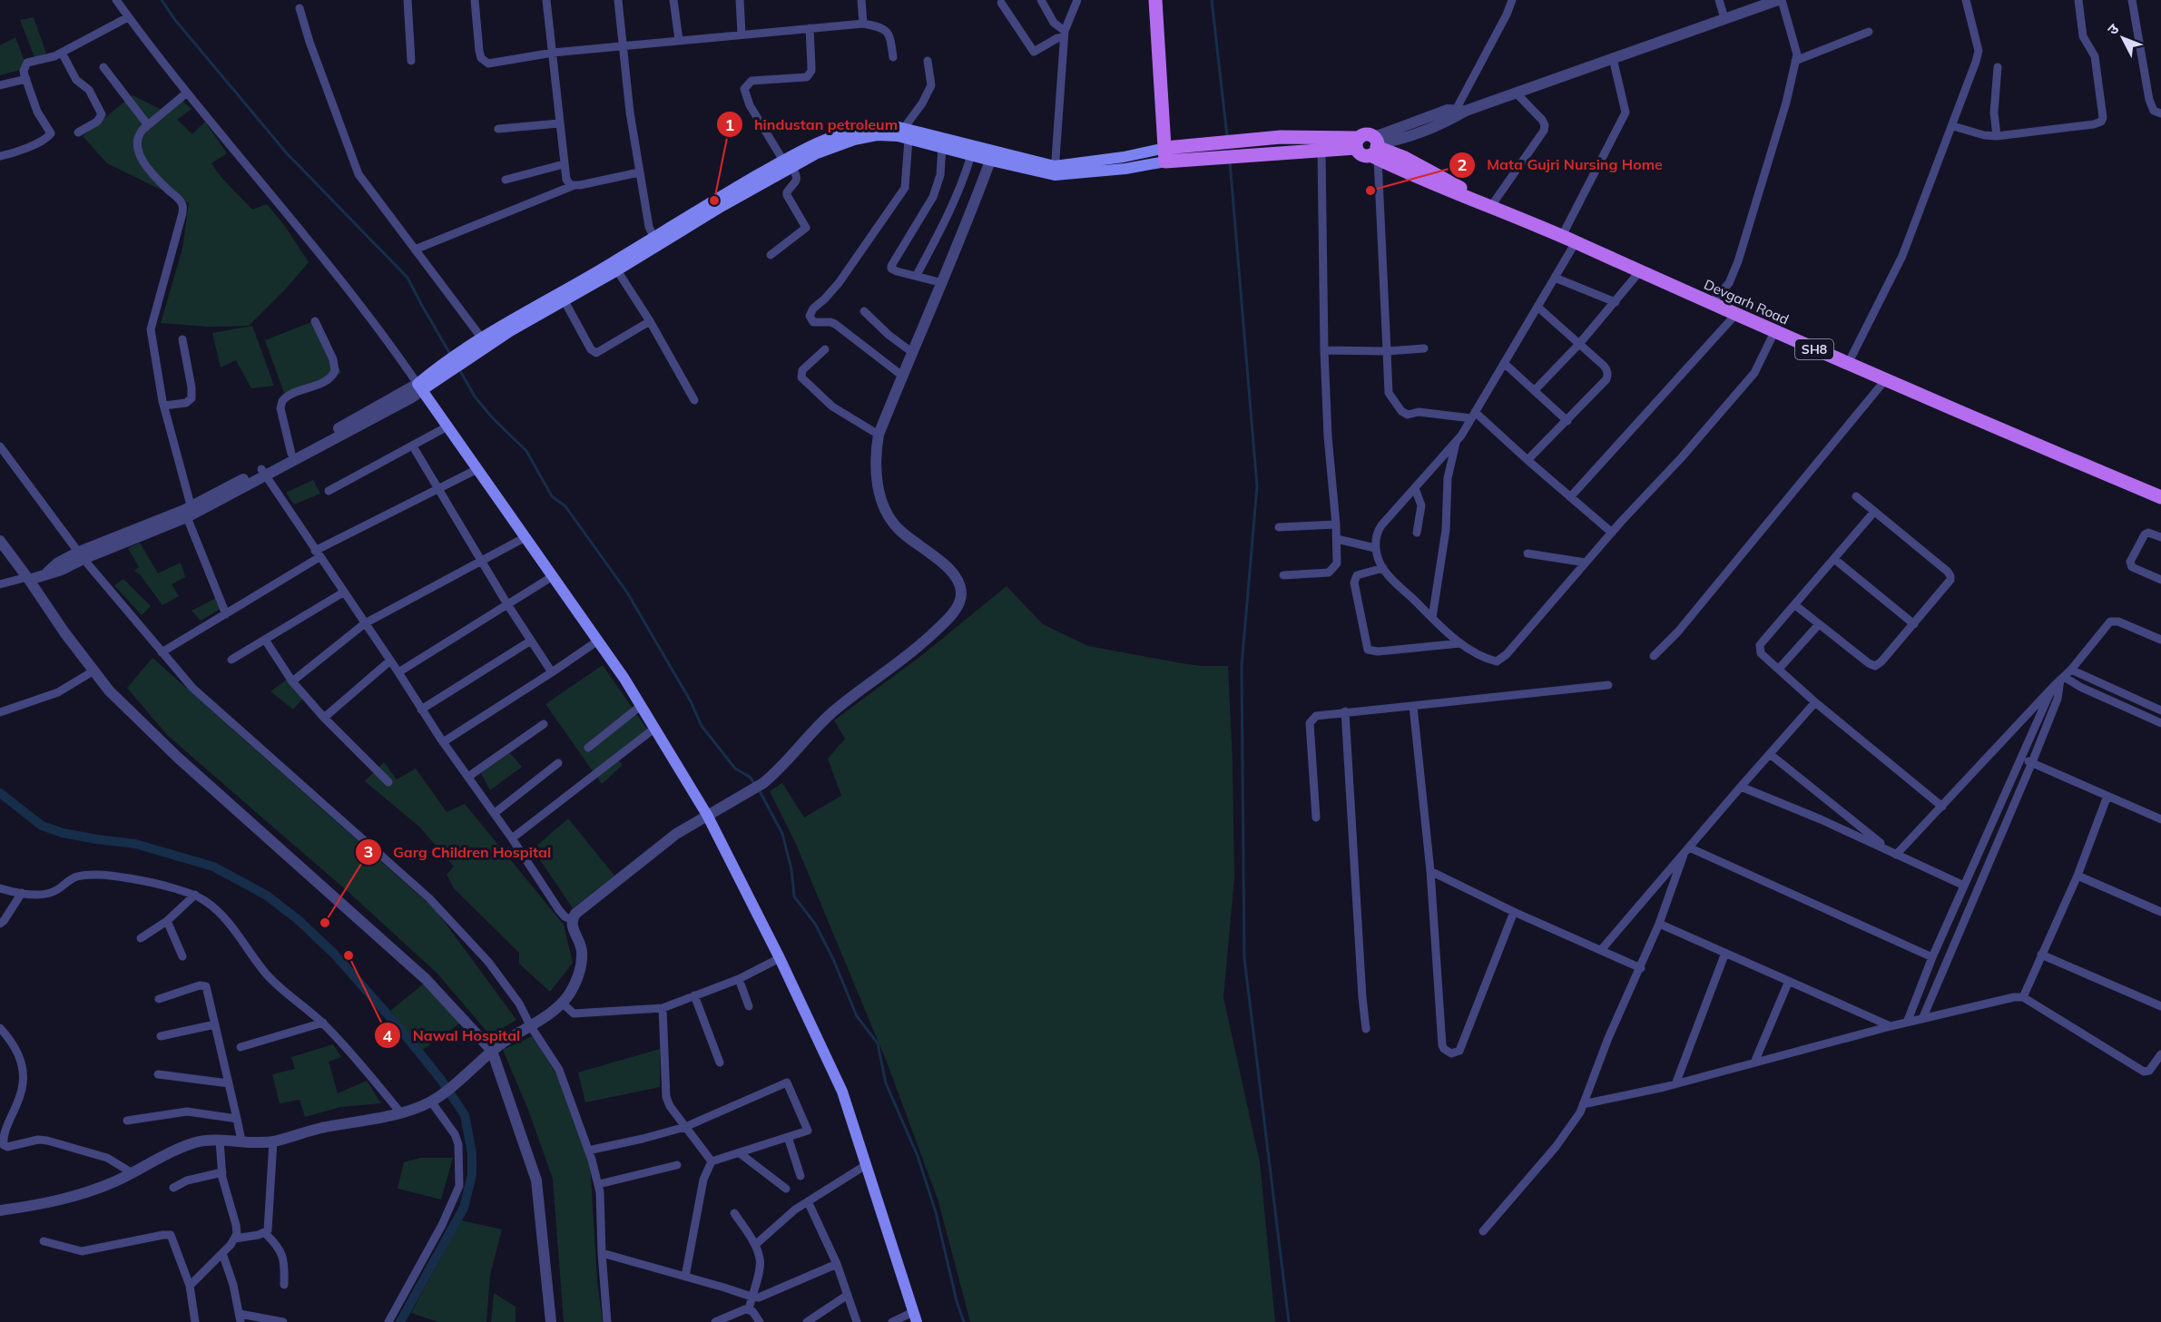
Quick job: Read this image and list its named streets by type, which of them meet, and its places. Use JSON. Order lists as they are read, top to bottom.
{
  "streets": {
    "main road": ["Devgarh Road", "SH8"]
  },
  "crossings": [
    ["Devgarh Road", "SH8"]
  ],
  "places": [
    "Mata Gujri Nursing Home",
    "hindustan petroleum",
    "Garg Children Hospital",
    "Nawal Hospital"
  ],
  "north": "top left"
}
